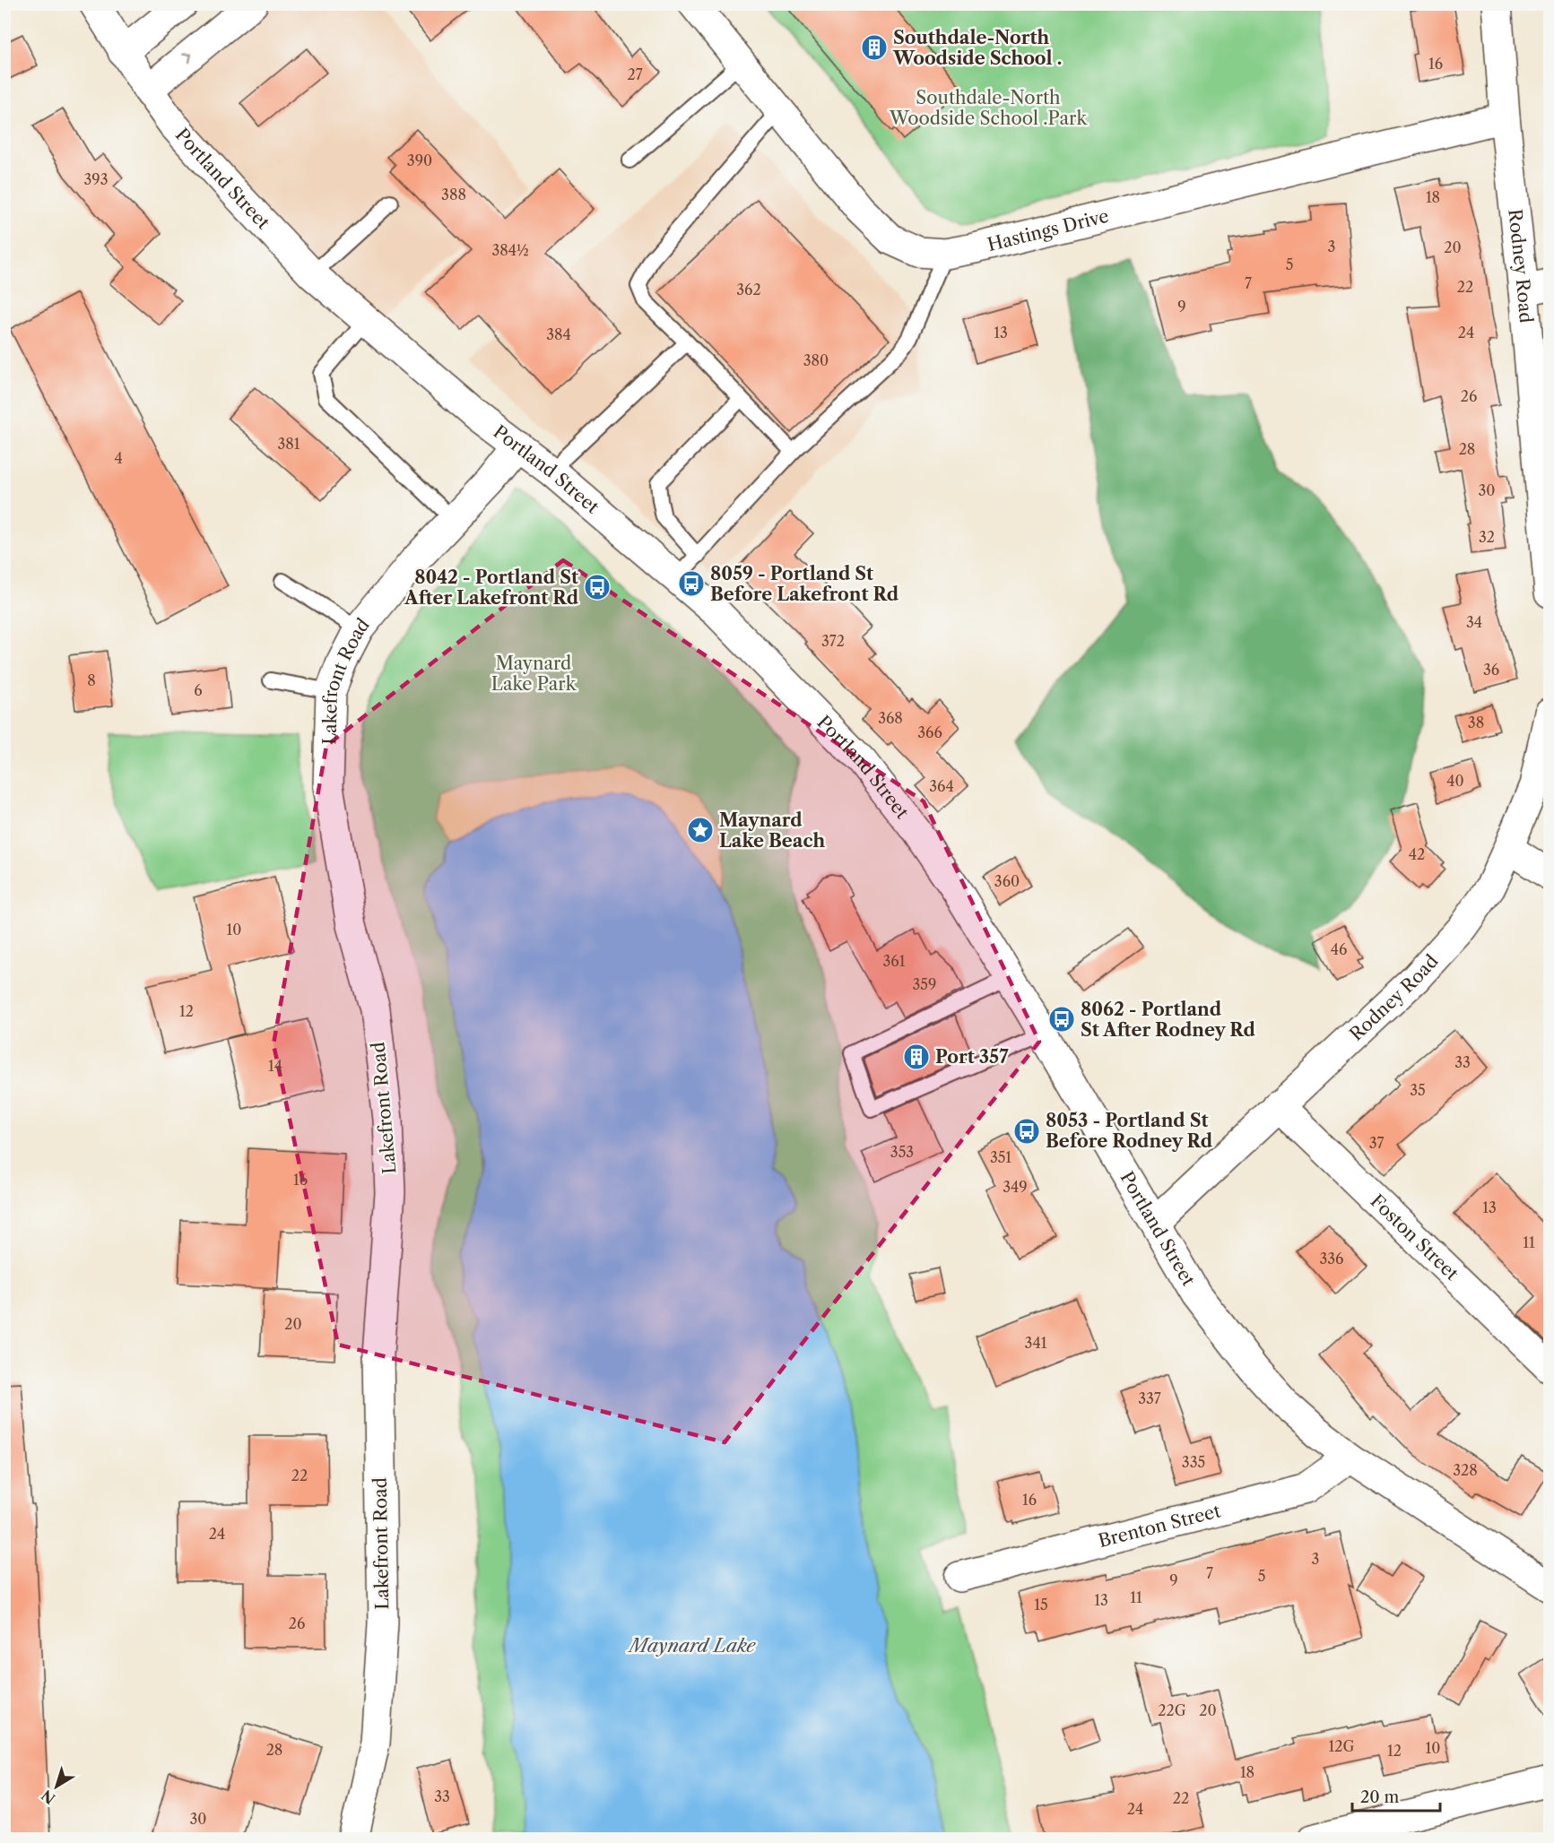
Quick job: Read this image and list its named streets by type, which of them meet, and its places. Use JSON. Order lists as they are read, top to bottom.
{
  "streets": {
    "street": [
      "Portland Street",
      "Hastings Drive",
      "Rodney Road",
      "Lakefront Road",
      "Foston Street",
      "Brenton Street"
    ]
  },
  "crossings": [
    ["Portland Street", "Rodney Road"],
    ["Portland Street", "Lakefront Road"],
    ["Portland Street", "Brenton Street"],
    ["Hastings Drive", "Rodney Road"],
    ["Rodney Road", "Foston Street"]
  ],
  "water": ["Maynard Lake"],
  "parks": ["Southdale-North Woodside School .Park", "Maynard Lake Park"],
  "places": {
    "building": ["Southdale-North Woodside School .", "Port 357"],
    "bus stop": [
      "8059 - Portland St Before Lakefront Rd",
      "8042 - Portland St After Lakefront Rd",
      "8062 - Portland St After Rodney Rd",
      "8053 - Portland St Before Rodney Rd"
    ],
    "place": ["Maynard Lake Beach"]
  },
  "house_numbers": [
    "16",
    "27",
    "390",
    "393",
    "388",
    "18",
    "3",
    "20",
    "384½",
    "5",
    "7",
    "22",
    "362",
    "9",
    "13",
    "24",
    "384",
    "380",
    "26",
    "381",
    "28",
    "4",
    "30",
    "32",
    "34",
    "372",
    "36",
    "8",
    "6",
    "368",
    "38",
    "366",
    "40",
    "364",
    "42",
    "360",
    "10",
    "46",
    "361",
    "359",
    "12",
    "33",
    "14",
    "35",
    "37",
    "353",
    "351",
    "16",
    "349",
    "13",
    "11",
    "336",
    "20",
    "341",
    "337",
    "335",
    "328",
    "22",
    "16",
    "24",
    "3",
    "7",
    "5",
    "9",
    "11",
    "13",
    "15",
    "26",
    "22G",
    "20",
    "12G",
    "10",
    "28",
    "12",
    "18",
    "33",
    "22",
    "24",
    "30"
  ],
  "scale_bar": "20 m",
  "north": "bottom left"
}
